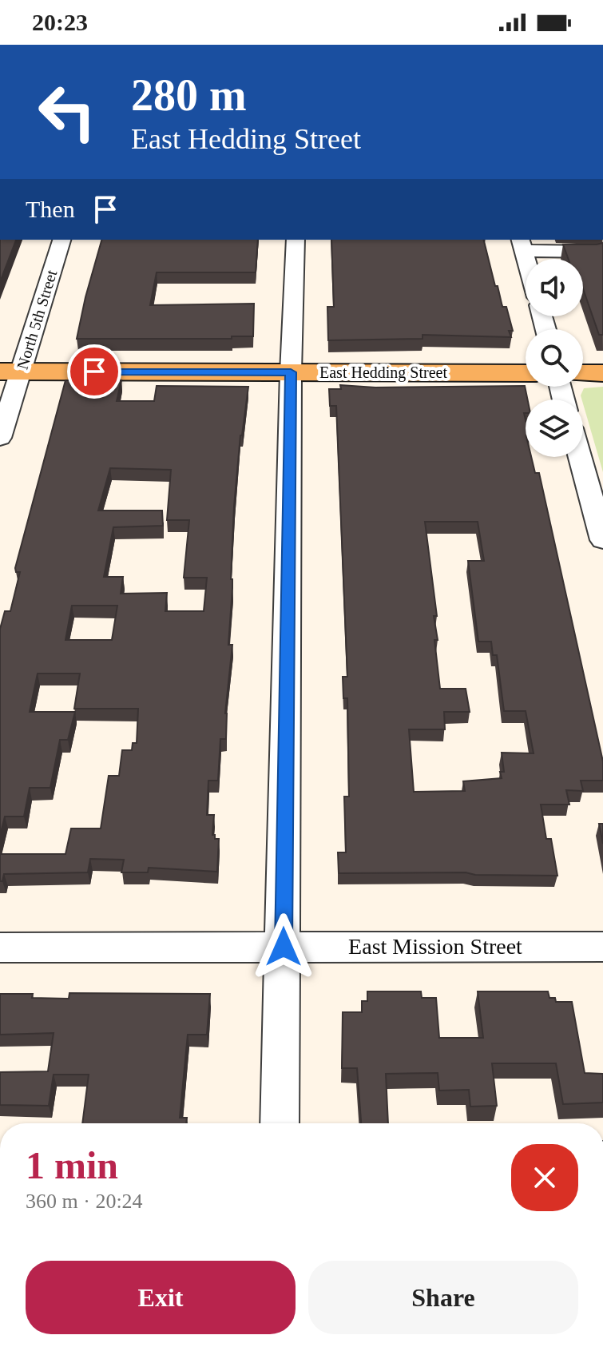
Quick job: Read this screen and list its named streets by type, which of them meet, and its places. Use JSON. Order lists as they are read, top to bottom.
{
  "streets": {
    "main road": ["East Hedding Street"],
    "street": ["North 5th Street", "East Mission Street"]
  },
  "crossings": [
    ["North 5th Street", "East Hedding Street"]
  ],
  "page": {
    "status": "20:23",
    "turn": ["280 m", "East Hedding Street"],
    "then": "Then",
    "heading": ["1 min", "360 m · 20:24"],
    "buttons": ["Exit", "Share"]
  }
}
